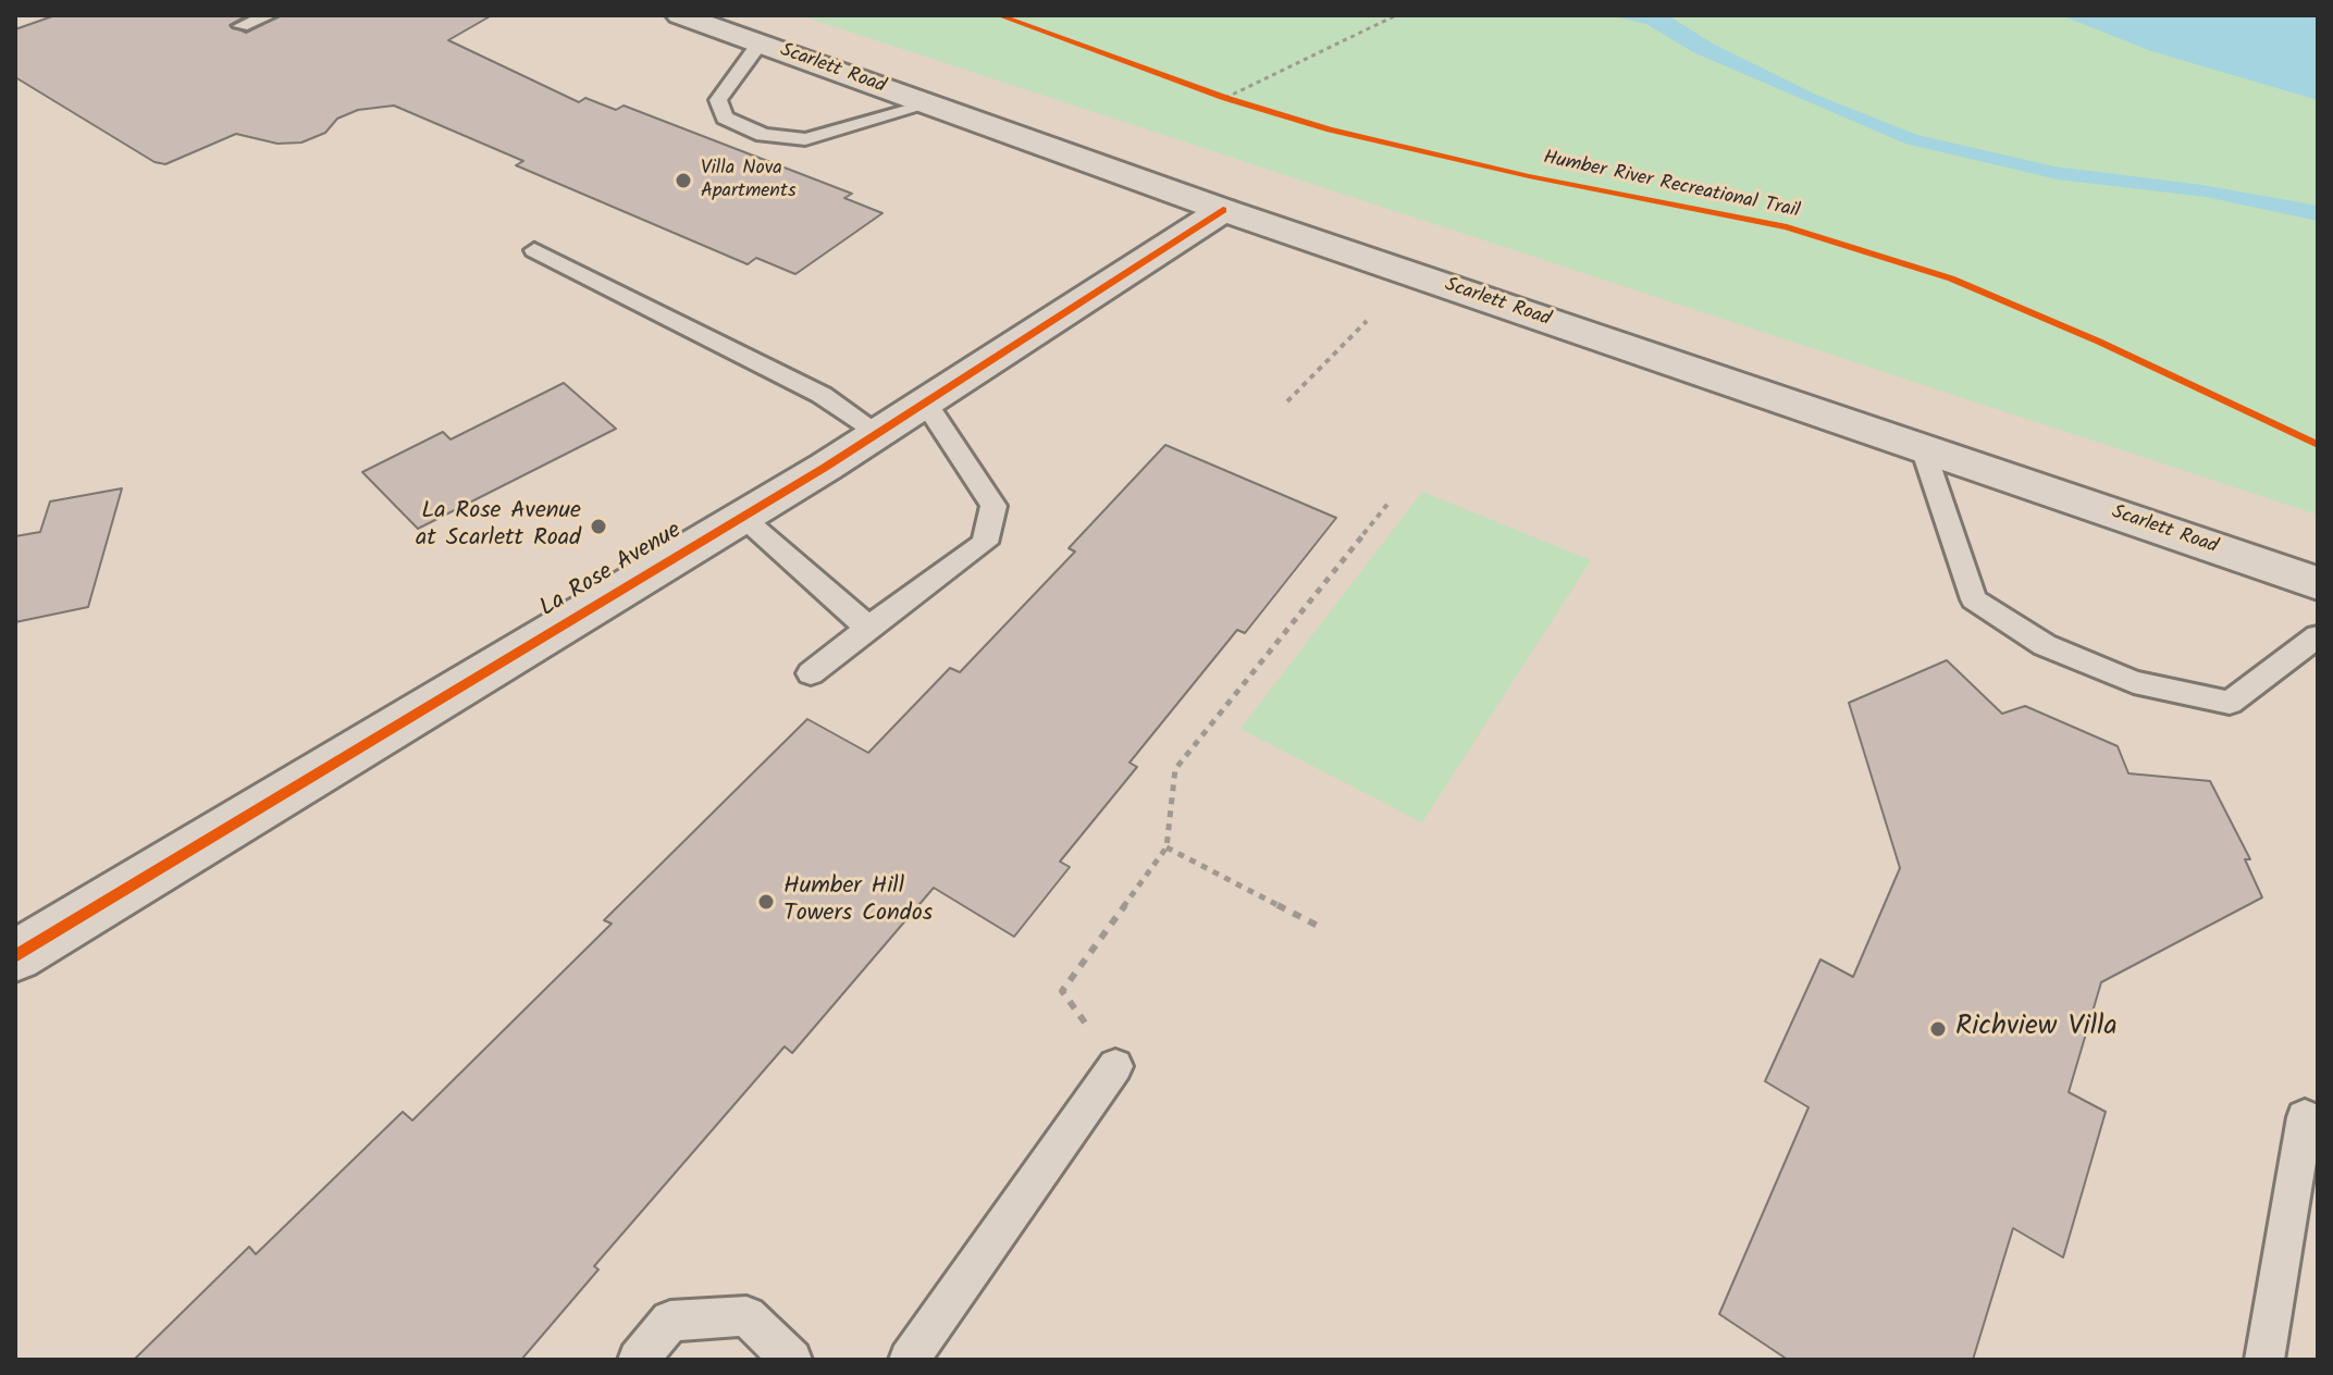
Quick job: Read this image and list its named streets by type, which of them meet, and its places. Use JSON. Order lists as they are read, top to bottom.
{
  "streets": {
    "main road": ["Scarlett Road", "La Rose Avenue"],
    "cycle path": ["Humber River Recreational Trail"]
  },
  "crossings": [
    ["Scarlett Road", "La Rose Avenue"]
  ],
  "places": [
    "Villa Nova Apartments",
    "La Rose Avenue at Scarlett Road",
    "Humber Hill Towers Condos",
    "Richview Villa"
  ]
}
